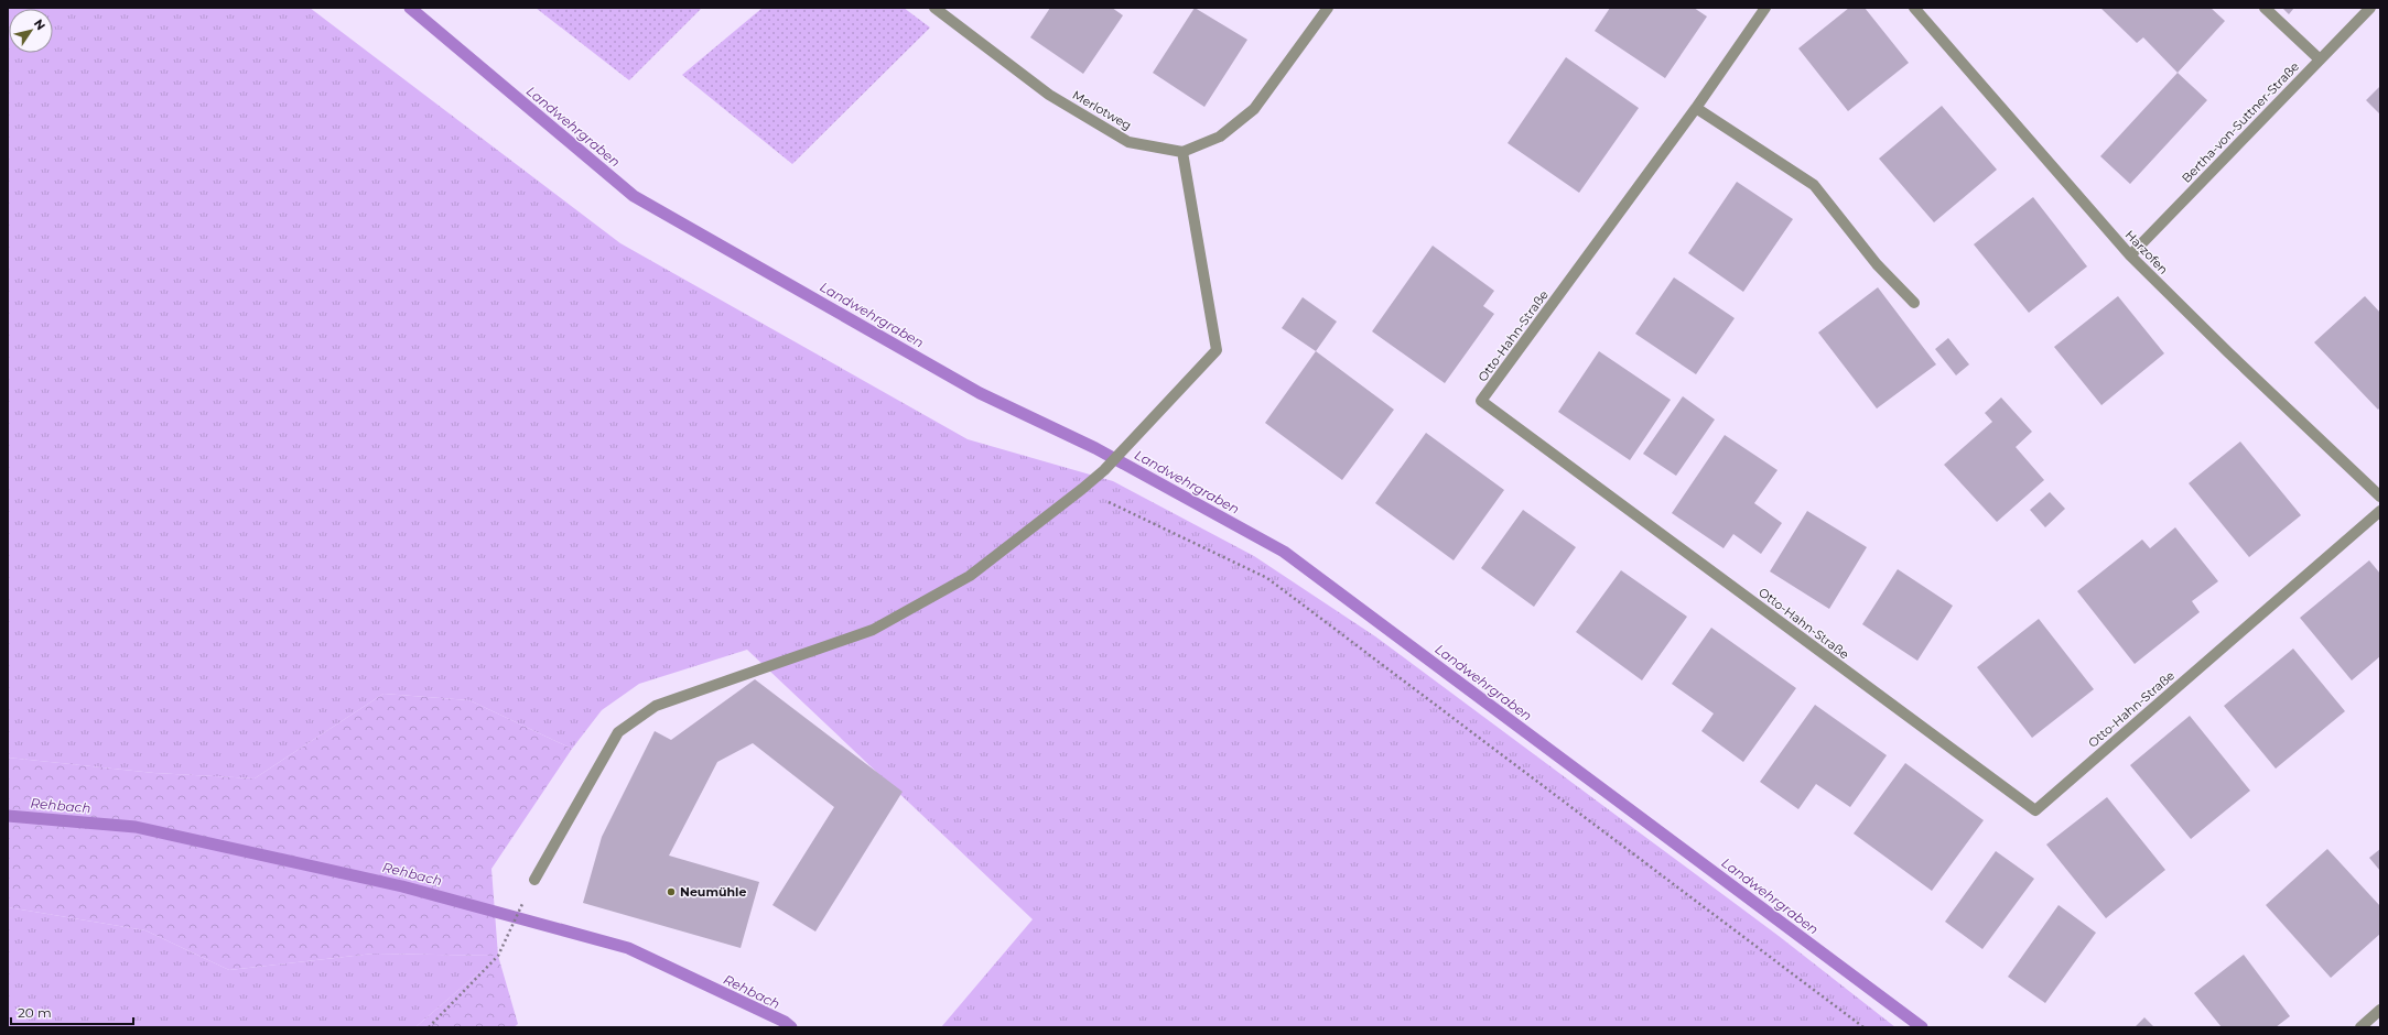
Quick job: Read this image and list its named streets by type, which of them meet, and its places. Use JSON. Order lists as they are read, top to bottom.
{
  "streets": {
    "street": [
      "Merlotweg",
      "Bertha-von-Suttner-Straße",
      "Harzofen",
      "Otto-Hahn-Straße"
    ]
  },
  "crossings": [
    ["Bertha-von-Suttner-Straße", "Harzofen"]
  ],
  "water": ["Landwehrgraben", "Rehbach"],
  "places": ["Neumühle"],
  "scale_bar": "20 m",
  "north": "top right"
}
